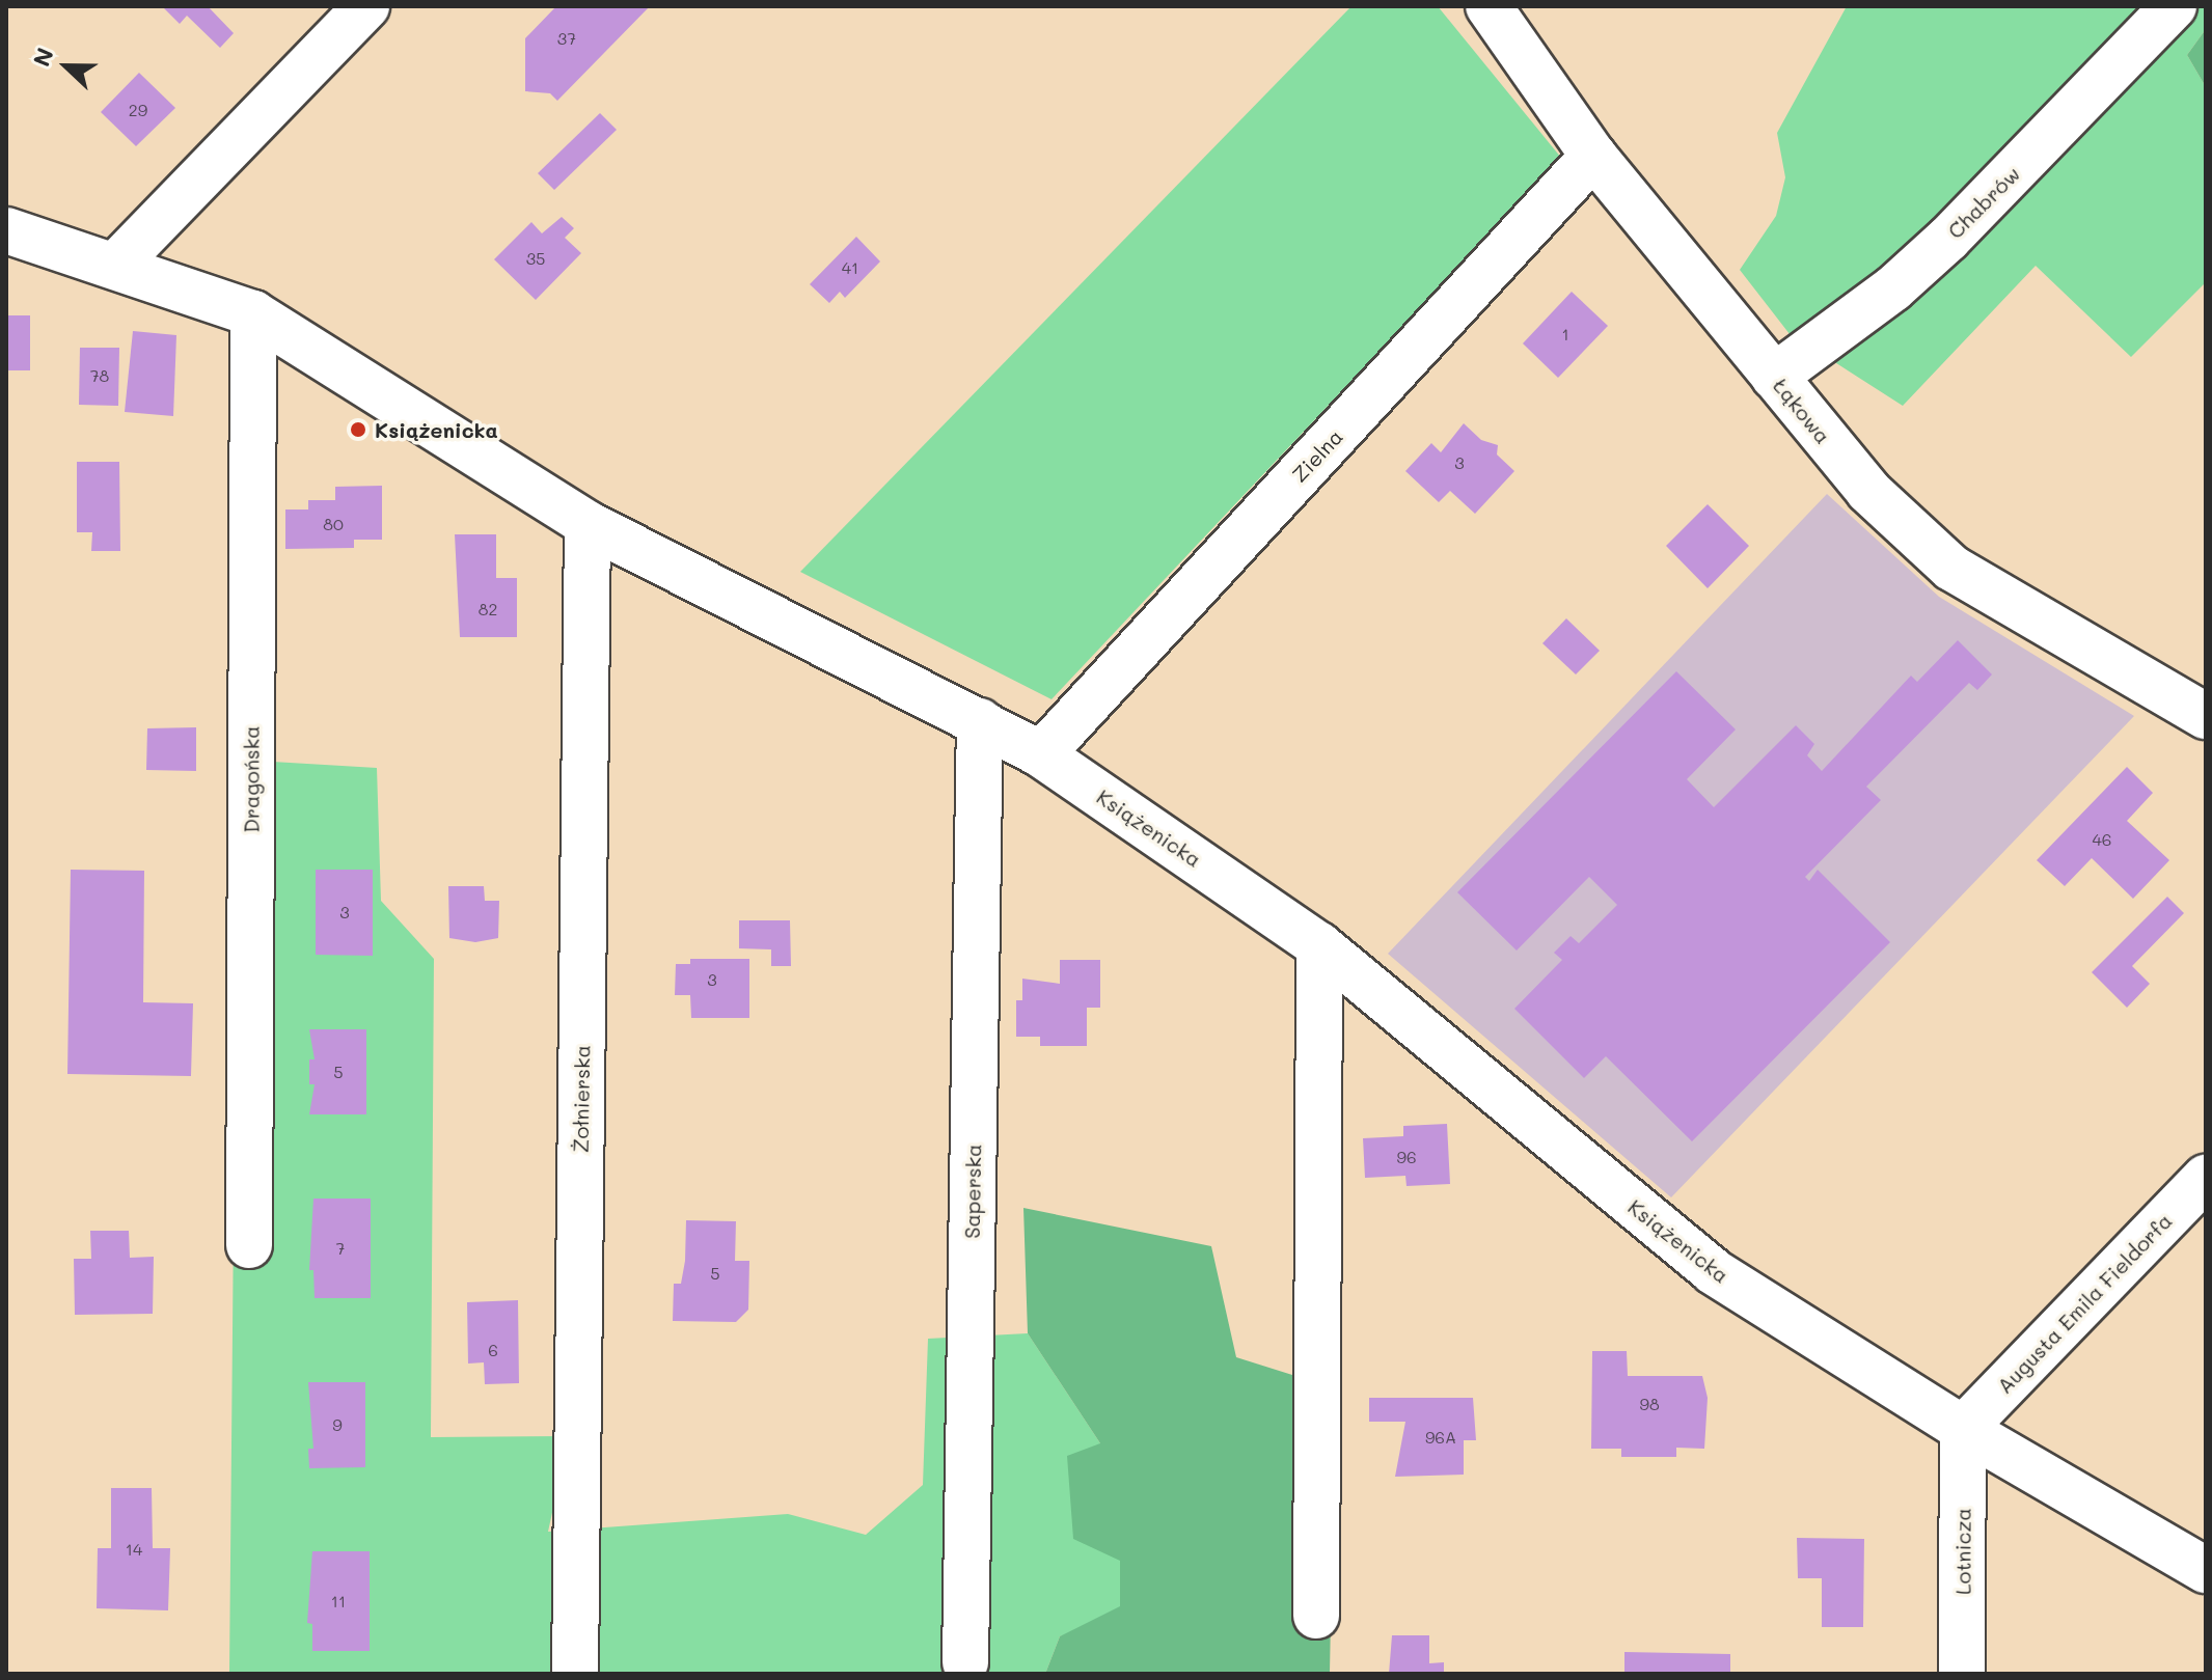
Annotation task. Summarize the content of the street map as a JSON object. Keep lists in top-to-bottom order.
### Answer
{
  "streets": {
    "street": [
      "Chabrów",
      "Łąkowa",
      "Zielna",
      "Dragońska",
      "Książenicka",
      "Żołnierska",
      "Saperska",
      "Augusta Emila Fieldorfa",
      "Lotnicza"
    ]
  },
  "crossings": [
    ["Chabrów", "Łąkowa"],
    ["Łąkowa", "Zielna"],
    ["Zielna", "Książenicka"],
    ["Dragońska", "Książenicka"],
    ["Książenicka", "Żołnierska"],
    ["Książenicka", "Saperska"],
    ["Książenicka", "Augusta Emila Fieldorfa"],
    ["Książenicka", "Lotnicza"],
    ["Augusta Emila Fieldorfa", "Lotnicza"]
  ],
  "places": ["Książenicka"],
  "house_numbers": [
    "37",
    "29",
    "35",
    "41",
    "1",
    "78",
    "3",
    "80",
    "82",
    "46",
    "3",
    "3",
    "5",
    "96",
    "7",
    "5",
    "6",
    "98",
    "9",
    "96A",
    "14",
    "11"
  ],
  "north": "left"
}
